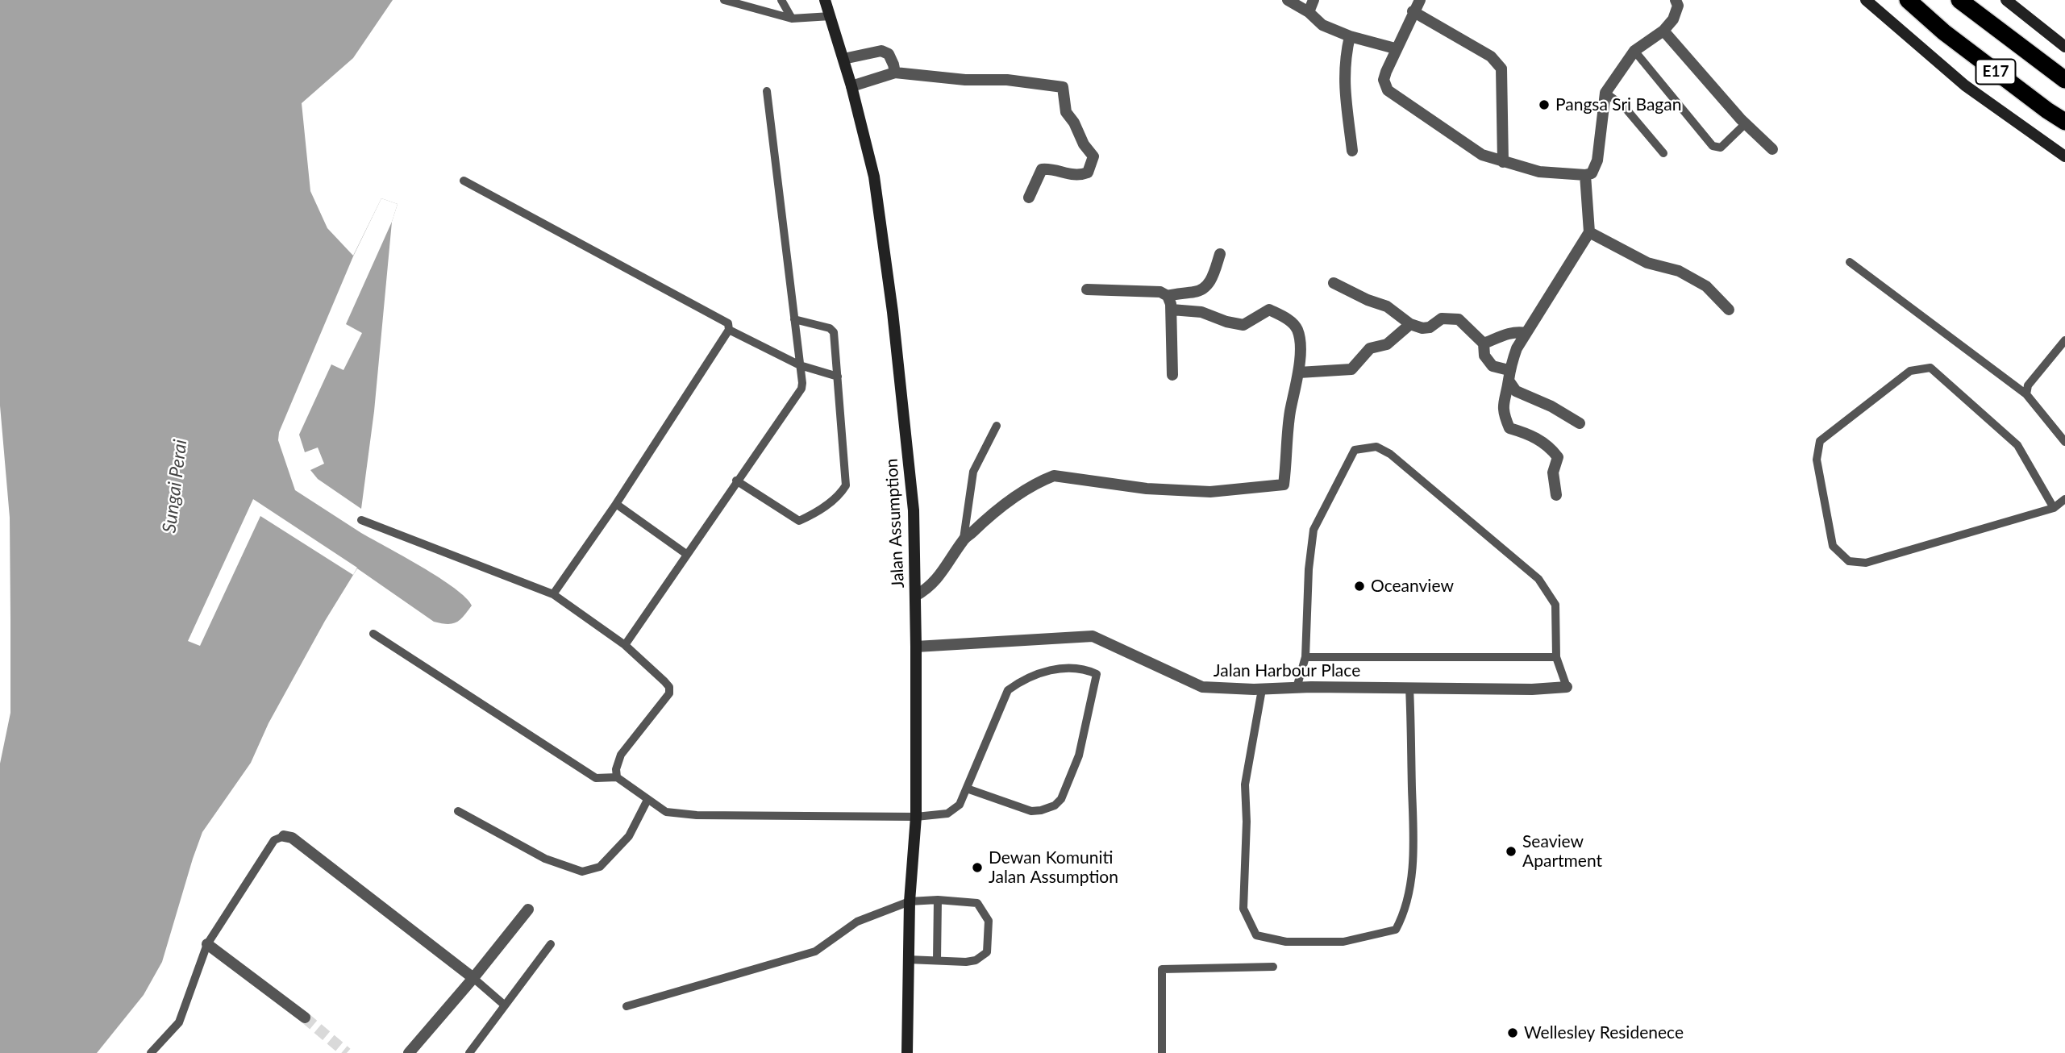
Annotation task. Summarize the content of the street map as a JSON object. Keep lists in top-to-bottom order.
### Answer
{
  "streets": {
    "highway": ["E17"],
    "street": ["Jalan Assumption", "Jalan Harbour Place"]
  },
  "crossings": [
    ["Jalan Assumption", "Jalan Harbour Place"]
  ],
  "water": ["Sungai Perai"],
  "places": [
    "Pangsa Sri Bagan",
    "Oceanview",
    "Seaview Apartment",
    "Dewan Komuniti Jalan Assumption",
    "Wellesley Residenece"
  ]
}
